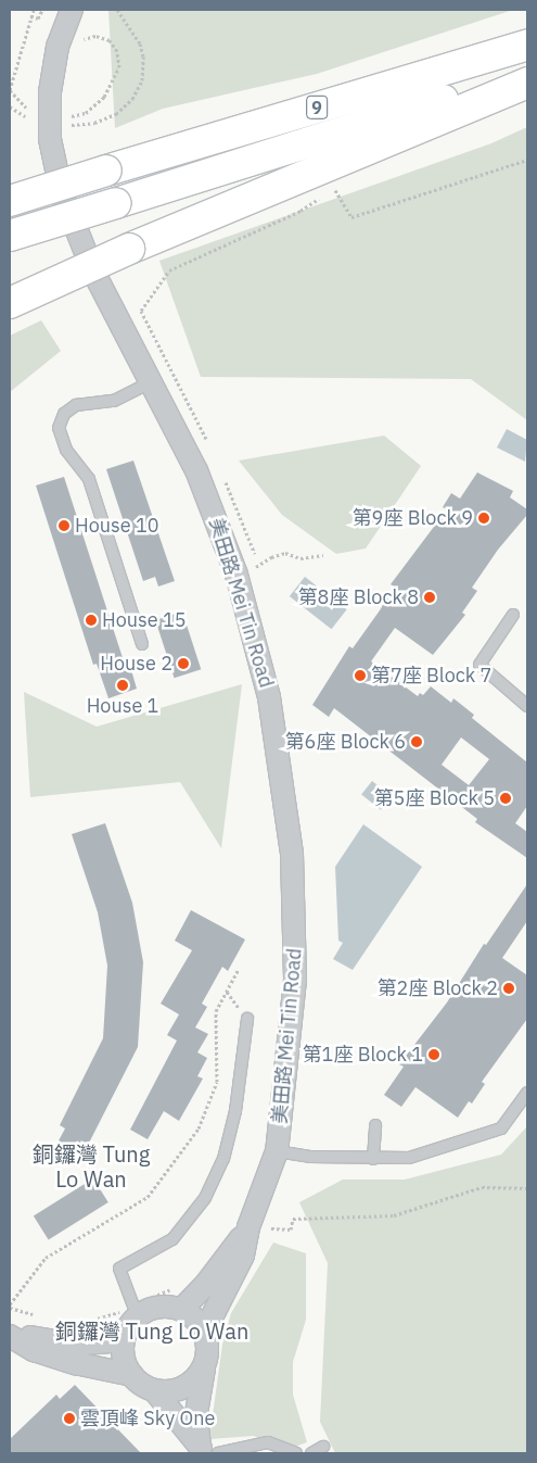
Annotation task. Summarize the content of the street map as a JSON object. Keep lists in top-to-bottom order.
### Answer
{
  "streets": {
    "highway": ["9"],
    "street": ["美田路 Mei Tin Road"]
  },
  "districts": ["銅鑼灣 Tung Lo Wan", "銅鑼灣 Tung Lo Wan"],
  "places": [
    "第9座 Block 9",
    "House 10",
    "第8座 Block 8",
    "House 15",
    "House 2",
    "第7座 Block 7",
    "House 1",
    "第6座 Block 6",
    "第5座 Block 5",
    "第2座 Block 2",
    "第1座 Block 1",
    "雲頂峰 Sky One"
  ]
}
